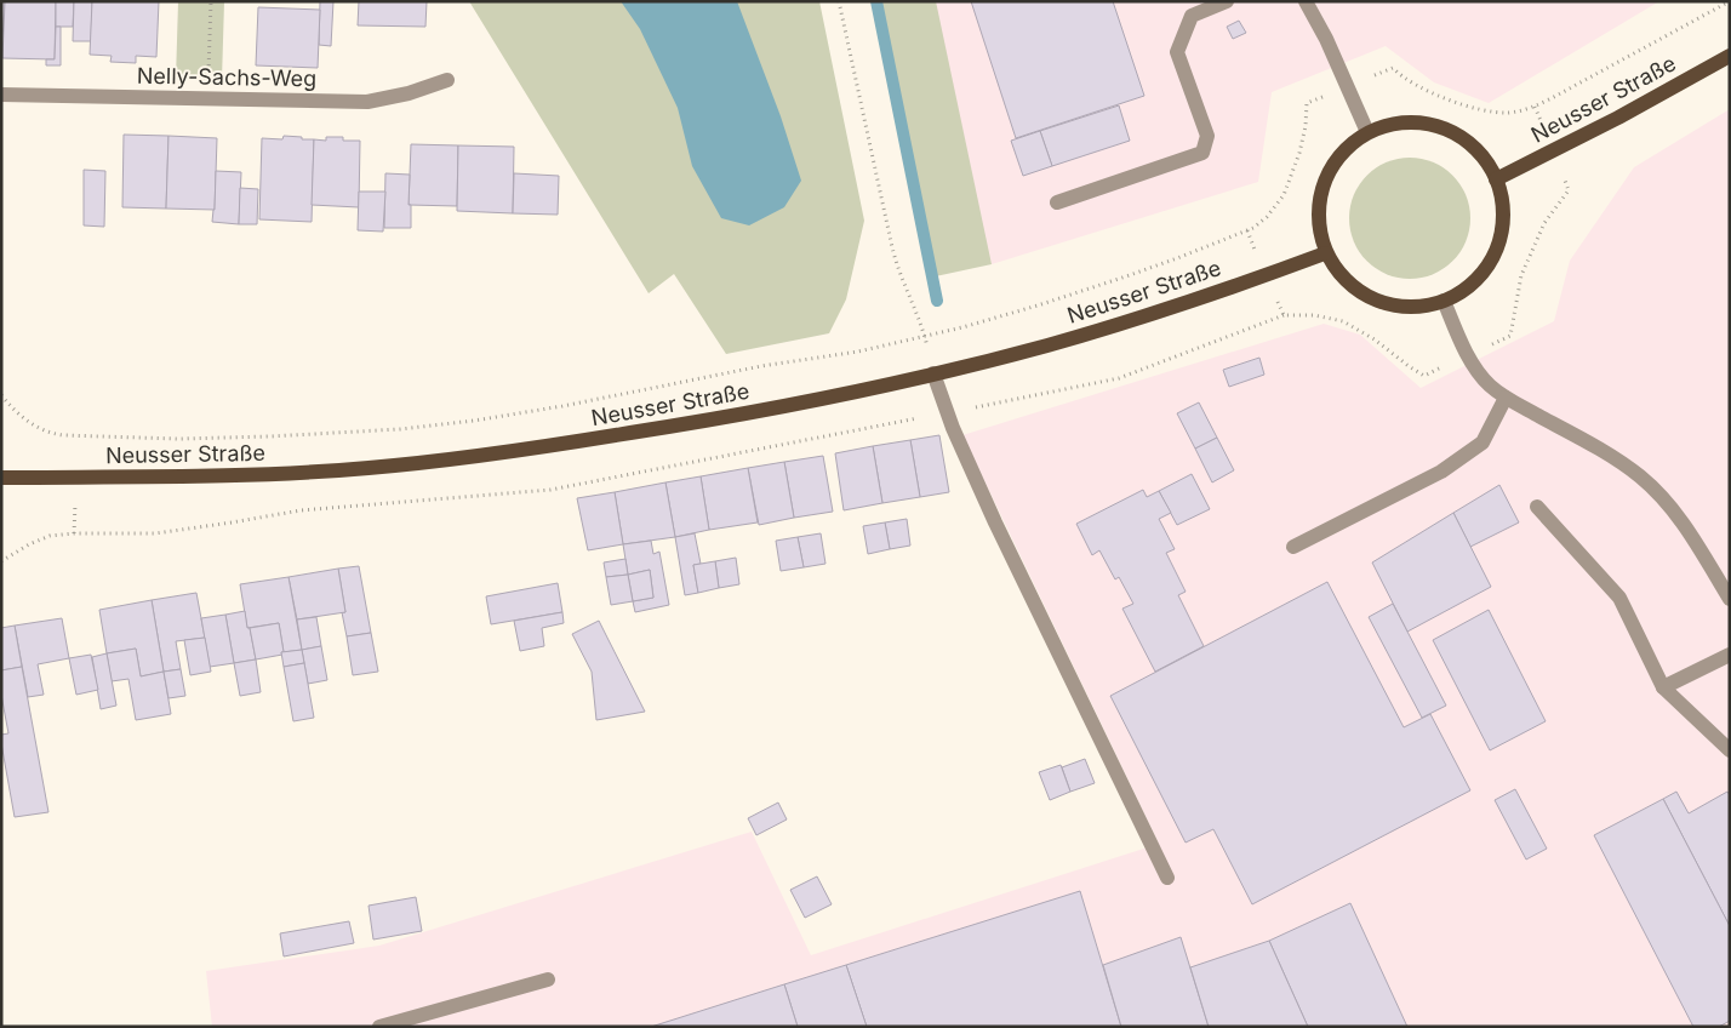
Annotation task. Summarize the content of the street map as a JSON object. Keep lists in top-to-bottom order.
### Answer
{
  "streets": {
    "main road": ["Neusser Straße"],
    "street": ["Nelly-Sachs-Weg"]
  }
}
